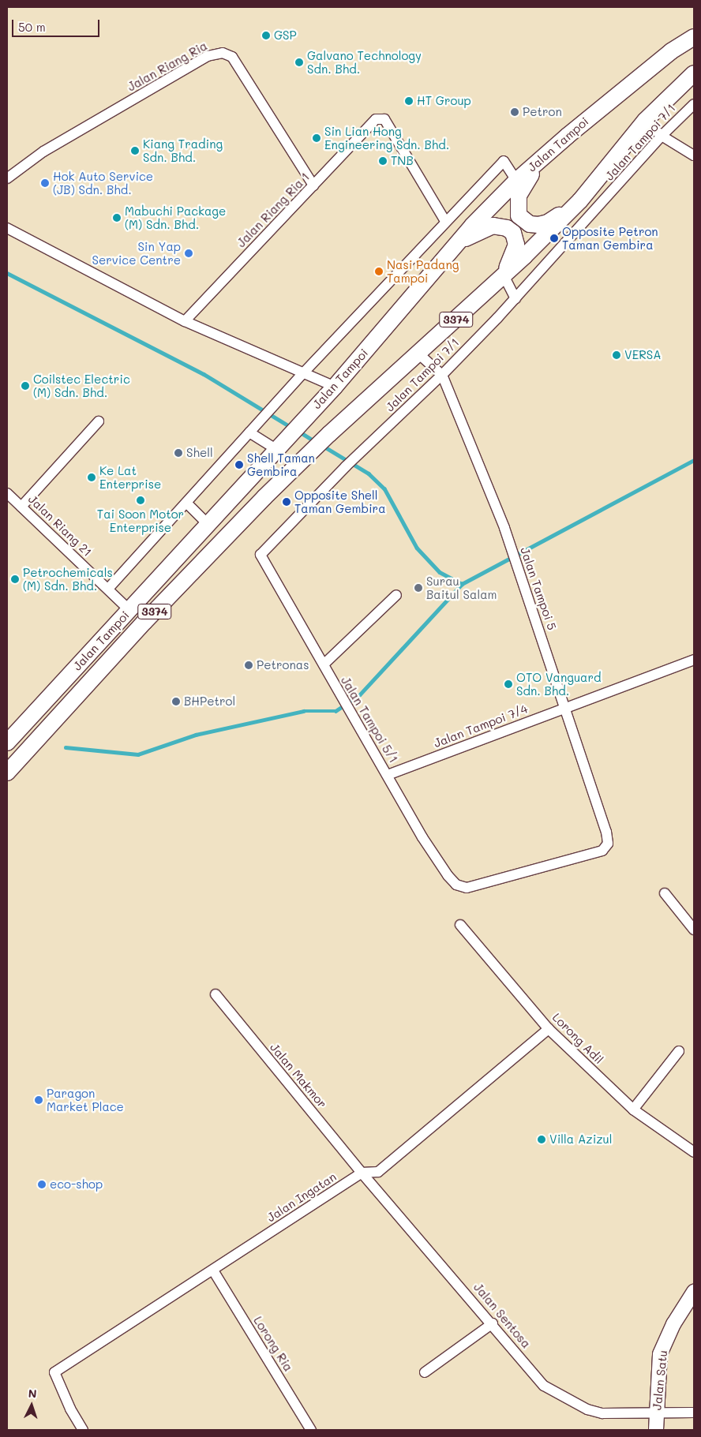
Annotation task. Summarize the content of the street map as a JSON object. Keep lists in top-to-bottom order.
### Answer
{
  "streets": {
    "main road": ["Jalan Tampoi", "3374"],
    "street": [
      "Jalan Riang Ria",
      "Jalan Tampoi 7/1",
      "Jalan Riang Ria 1",
      "Jalan Riang 21",
      "Jalan Tampoi 5",
      "Jalan Tampoi 5/1",
      "Jalan Tampoi 7/4",
      "Lorong Adil",
      "Jalan Makmor",
      "Jalan Ingatan",
      "Jalan Sentosa",
      "Lorong Ria",
      "Jalan Satu"
    ]
  },
  "crossings": [
    ["Jalan Riang Ria", "Jalan Riang Ria 1"],
    ["Jalan Tampoi 7/1", "Jalan Tampoi 5"],
    ["Jalan Tampoi 7/1", "Jalan Tampoi 5/1"],
    ["Jalan Tampoi", "Jalan Riang 21"],
    ["Jalan Tampoi", "Jalan Tampoi 5"],
    ["Jalan Tampoi 5", "Jalan Tampoi 5/1"],
    ["Jalan Tampoi 5", "Jalan Tampoi 7/4"],
    ["Jalan Tampoi 5/1", "Jalan Tampoi 7/4"],
    ["Lorong Adil", "Jalan Ingatan"],
    ["Jalan Makmor", "Jalan Ingatan"],
    ["Jalan Makmor", "Jalan Sentosa"],
    ["Jalan Ingatan", "Jalan Sentosa"],
    ["Jalan Ingatan", "Lorong Ria"],
    ["Jalan Sentosa", "Jalan Satu"]
  ],
  "places": [
    "GSP",
    "Galvano Technology Sdn. Bhd.",
    "HT Group",
    "Petron",
    "Sin Lian Hong Engineering Sdn. Bhd.",
    "Kiang Trading Sdn. Bhd.",
    "TNB",
    "Hok Auto Service (JB) Sdn. Bhd.",
    "Mabuchi Package (M) Sdn. Bhd.",
    "Opposite Petron Taman Gembira",
    "Sin Yap Service Centre",
    "Nasi Padang Tampoi",
    "VERSA",
    "Coilstec Electric (M) Sdn. Bhd.",
    "Shell",
    "Shell Taman Gembira",
    "Ke Lat Enterprise",
    "Tai Soon Motor Enterprise",
    "Opposite Shell Taman Gembira",
    "Petrochemicals (M) Sdn. Bhd.",
    "Surau Baitul Salam",
    "Petronas",
    "OTO Vanguard Sdn. Bhd.",
    "BHPetrol",
    "Paragon Market Place",
    "Villa Azizul",
    "eco-shop"
  ],
  "scale_bar": "50 m",
  "north": "top"
}
